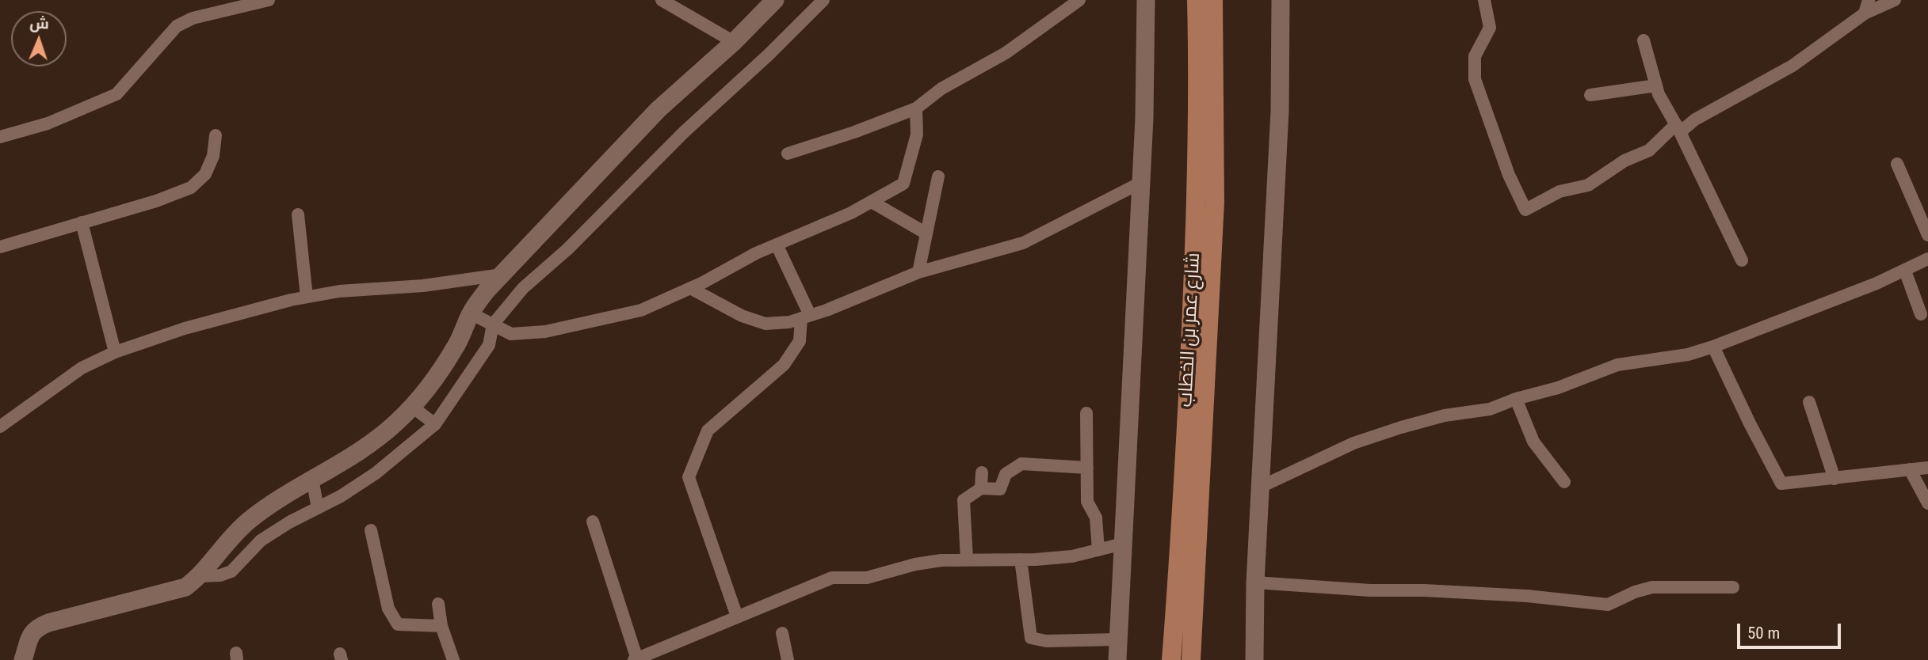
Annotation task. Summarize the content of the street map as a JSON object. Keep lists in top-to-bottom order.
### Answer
{
  "streets": {
    "main road": ["شارع عمر بن الخطاب"]
  },
  "scale_bar": "50 m",
  "north": "top"
}
